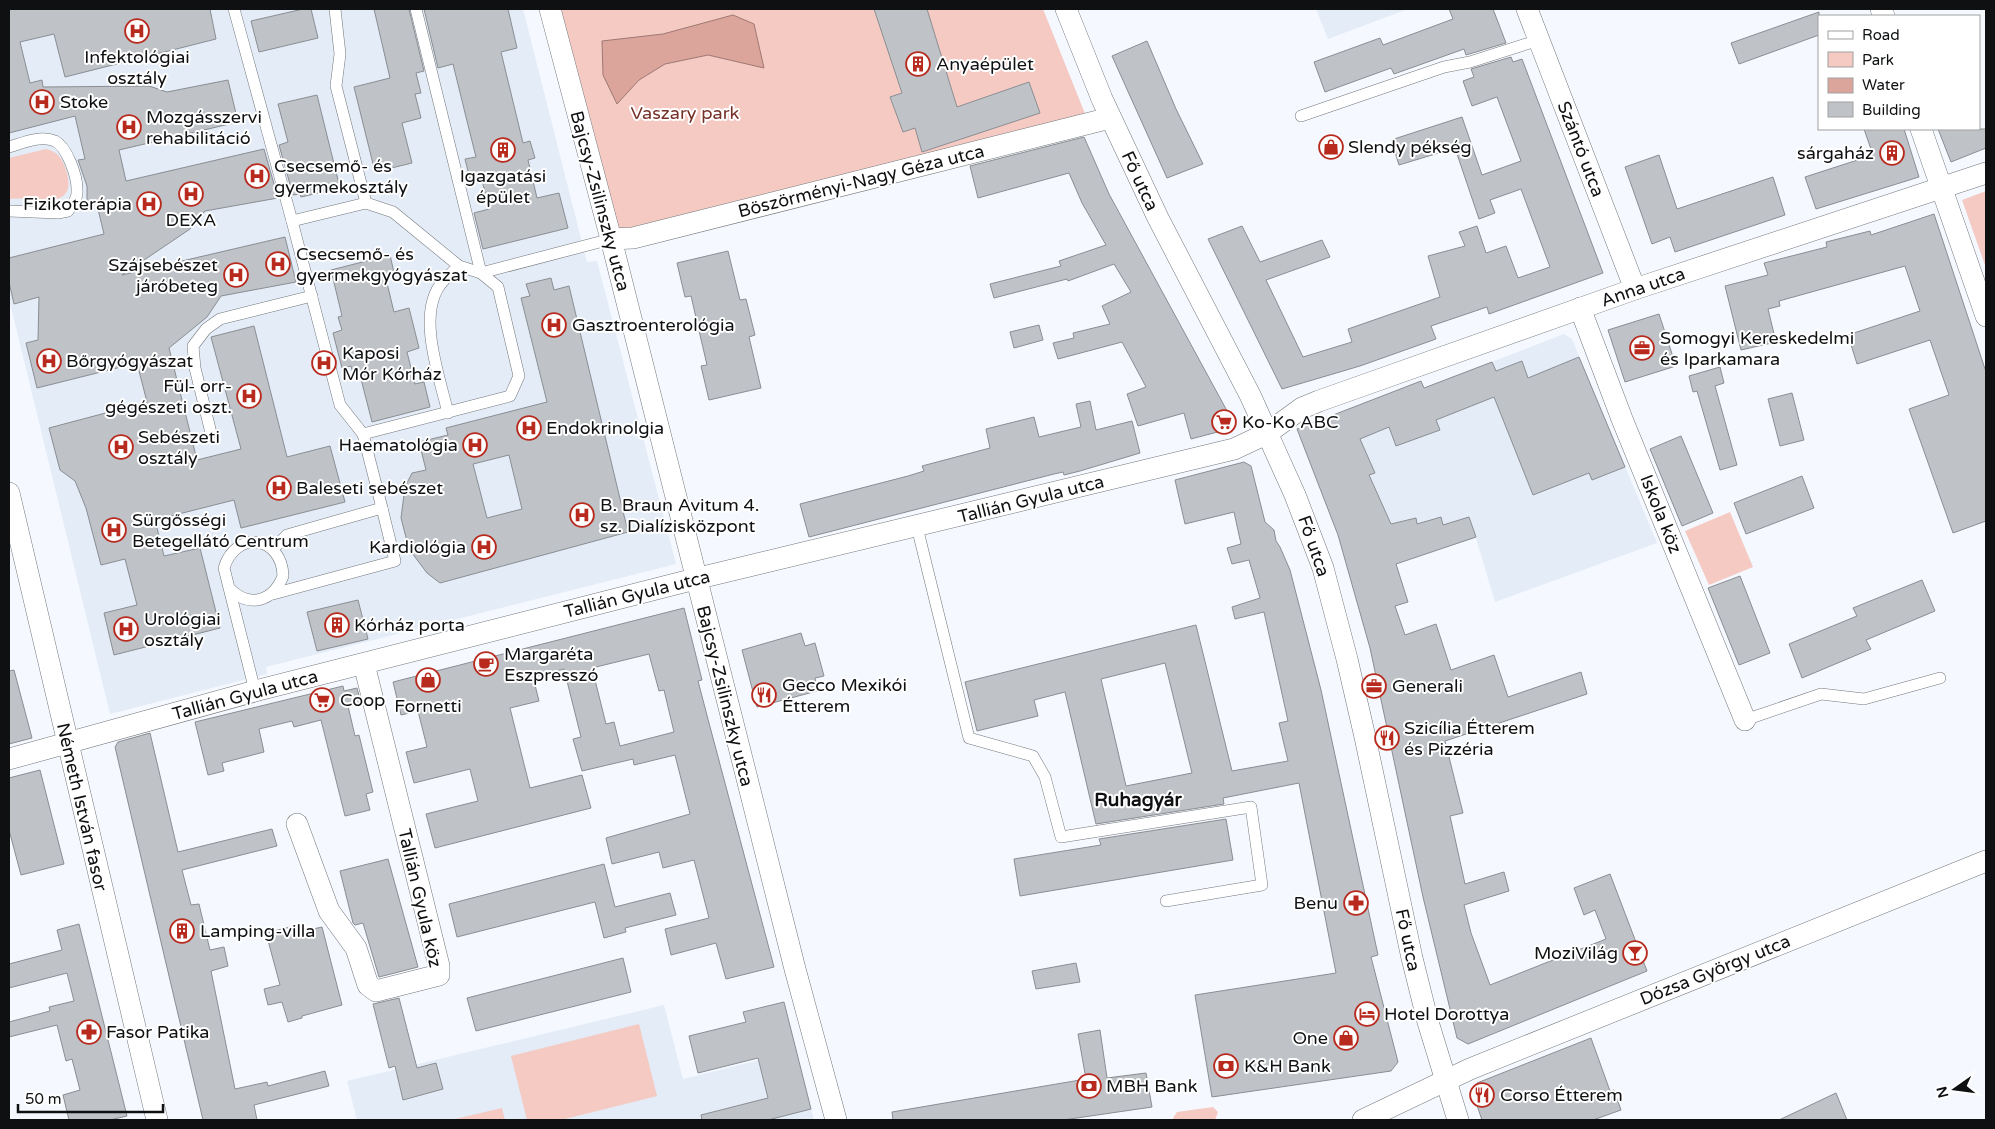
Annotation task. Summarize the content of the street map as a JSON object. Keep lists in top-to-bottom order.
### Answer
{
  "streets": {
    "street": [
      "Szántó utca",
      "Böszörményi-Nagy Géza utca",
      "Fő utca",
      "Bajcsy-Zsilinszky utca",
      "Anna utca",
      "Tallián Gyula utca",
      "Iskola köz",
      "Németh István fasor",
      "Tallián Gyula köz",
      "Dózsa György utca"
    ]
  },
  "crossings": [
    ["Szántó utca", "Anna utca"],
    ["Böszörményi-Nagy Géza utca", "Fő utca"],
    ["Böszörményi-Nagy Géza utca", "Bajcsy-Zsilinszky utca"],
    ["Fő utca", "Anna utca"],
    ["Fő utca", "Tallián Gyula utca"],
    ["Fő utca", "Dózsa György utca"],
    ["Bajcsy-Zsilinszky utca", "Tallián Gyula utca"],
    ["Anna utca", "Tallián Gyula utca"],
    ["Anna utca", "Iskola köz"],
    ["Tallián Gyula utca", "Németh István fasor"],
    ["Tallián Gyula utca", "Tallián Gyula köz"]
  ],
  "districts": ["Ruhagyár"],
  "parks": ["Vaszary park"],
  "places": {
    "hospital": [
      "Infektológiai osztály",
      "Stoke",
      "Mozgásszervi rehabilitáció",
      "Csecsemő- és gyermekosztály",
      "DEXA",
      "Fizikoterápia",
      "Csecsemő- és gyermekgyógyászat",
      "Szájsebészet járóbeteg",
      "Gasztroenterológia",
      "Bőrgyógyászat",
      "Kaposi Mór Kórház",
      "Fül- orr- gégészeti oszt.",
      "Endokrinolgia",
      "Haematológia",
      "Sebészeti osztály",
      "Baleseti sebészet",
      "B. Braun Avitum 4. sz. Dialízisközpont",
      "Sürgősségi Betegellátó Centrum",
      "Kardiológia",
      "Urológiai osztály"
    ],
    "building": [
      "Anyaépület",
      "Igazgatási épület",
      "sárgaház",
      "Kórház porta",
      "Lamping-villa"
    ],
    "shop": ["Slendy pékség", "Fornetti", "One"],
    "office": ["Somogyi Kereskedelmi és Iparkamara", "Generali"],
    "supermarket": ["Ko-Ko ABC", "Coop"],
    "cafe": ["Margaréta Eszpresszó"],
    "restaurant": ["Gecco Mexikói Étterem", "Szicília Étterem és Pizzéria", "Corso Étterem"],
    "pharmacy": ["Benu", "Fasor Patika"],
    "bar": ["MoziVilág"],
    "hotel": ["Hotel Dorottya"],
    "bank": ["K&H Bank", "MBH Bank"]
  },
  "legend": [
    "Road",
    "Park",
    "Water",
    "Building"
  ],
  "scale_bar": "50 m",
  "north": "left"
}
